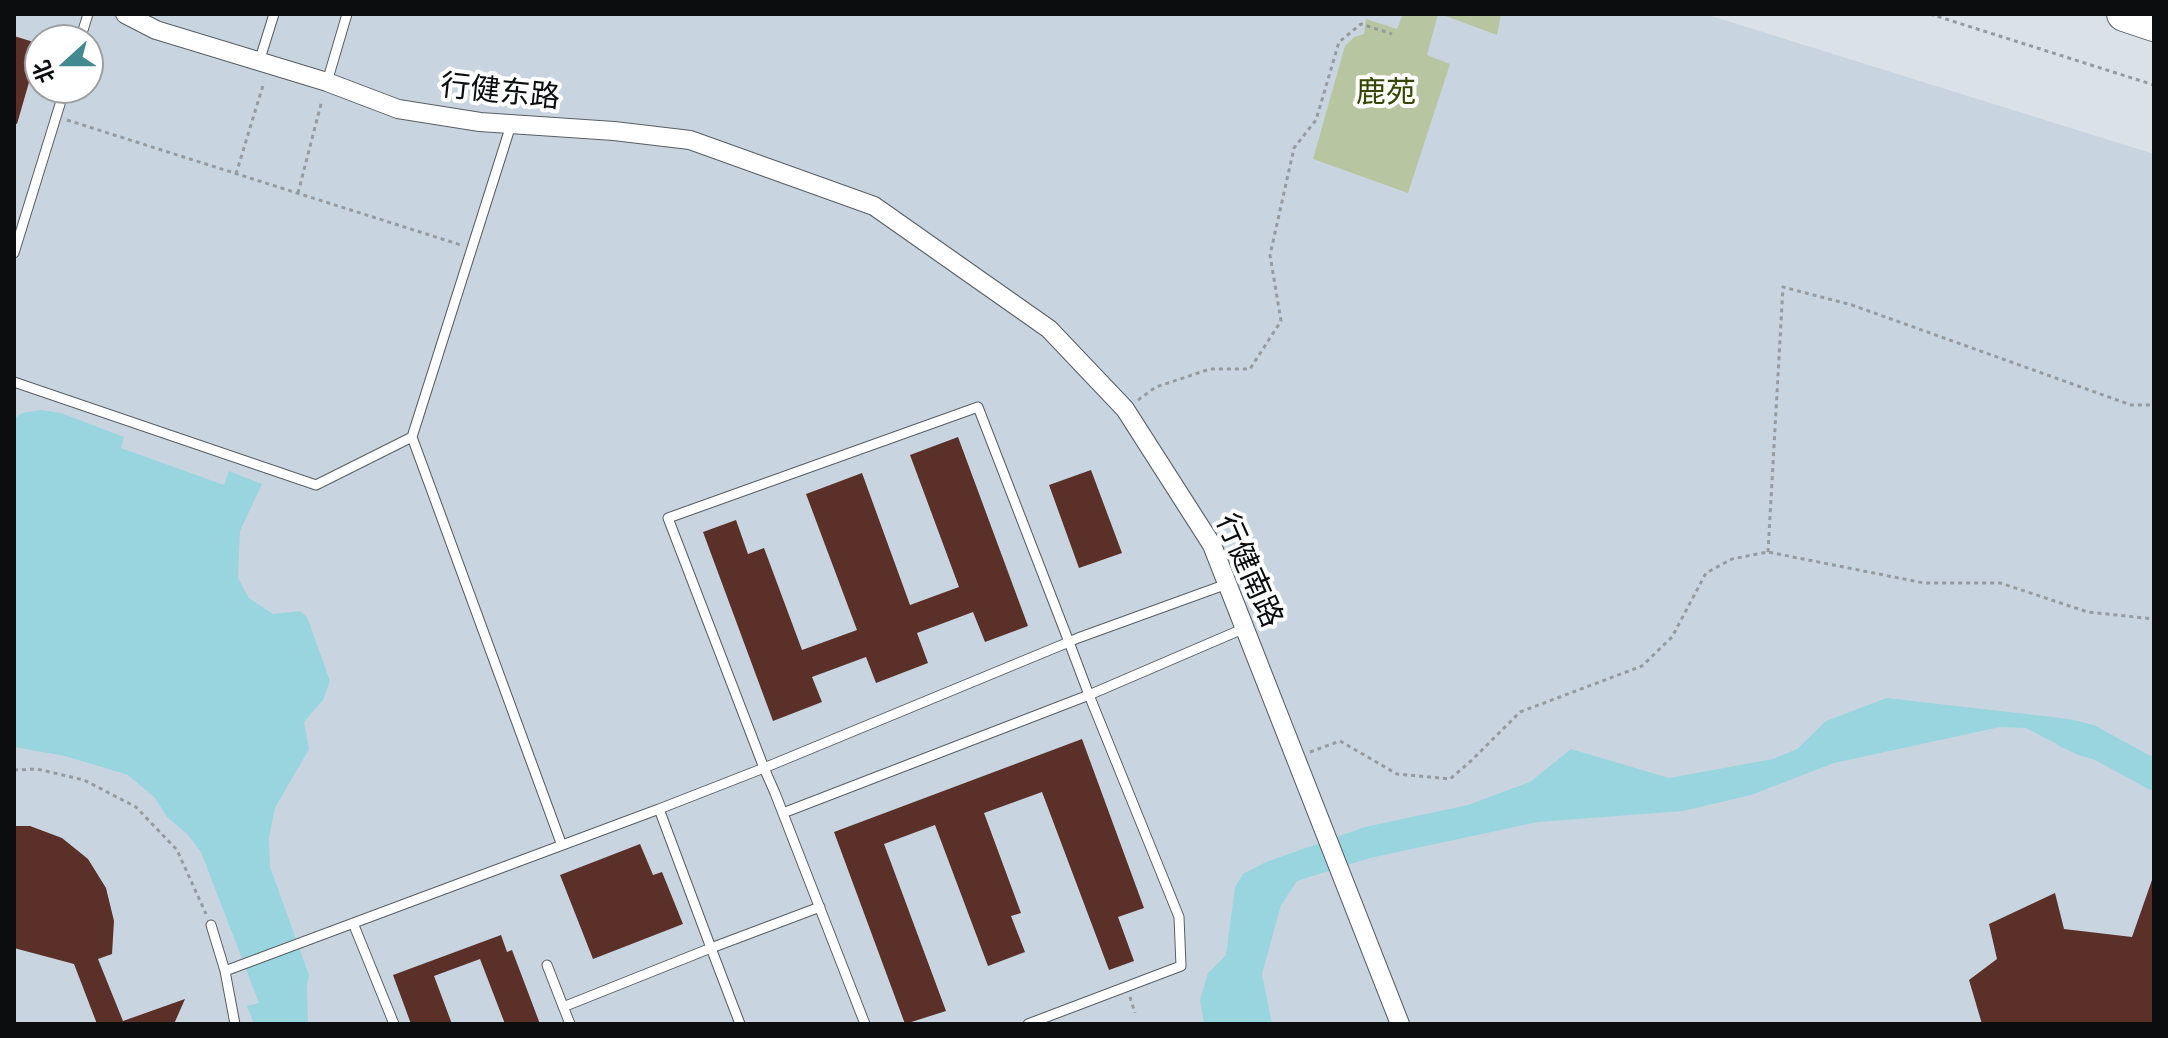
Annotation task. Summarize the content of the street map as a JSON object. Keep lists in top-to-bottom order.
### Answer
{
  "streets": {
    "street": ["行健东路", "行健南路"]
  },
  "crossings": [
    ["行健东路", "行健南路"]
  ],
  "parks": ["鹿苑"],
  "north": "left"
}
